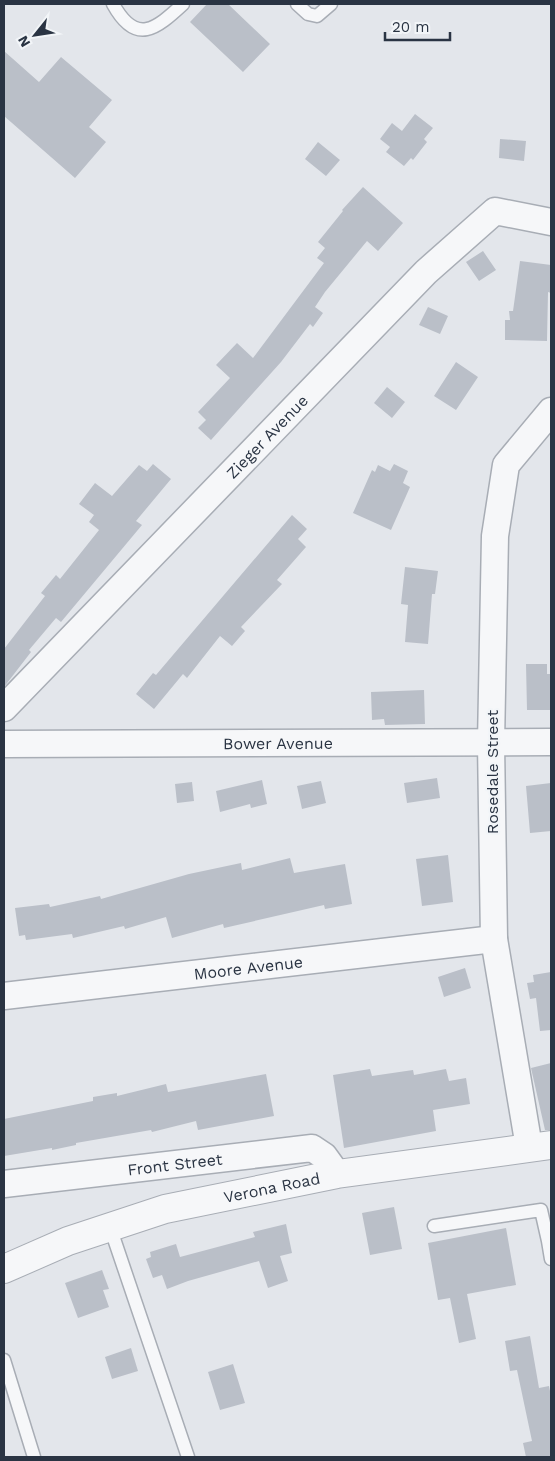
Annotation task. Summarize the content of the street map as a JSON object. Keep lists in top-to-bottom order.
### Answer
{
  "streets": {
    "street": [
      "Zieger Avenue",
      "Bower Avenue",
      "Rosedale Street",
      "Moore Avenue",
      "Front Street",
      "Verona Road"
    ]
  },
  "crossings": [
    ["Bower Avenue", "Rosedale Street"],
    ["Rosedale Street", "Moore Avenue"],
    ["Rosedale Street", "Verona Road"],
    ["Front Street", "Verona Road"]
  ],
  "scale_bar": "20 m",
  "north": "bottom left"
}
